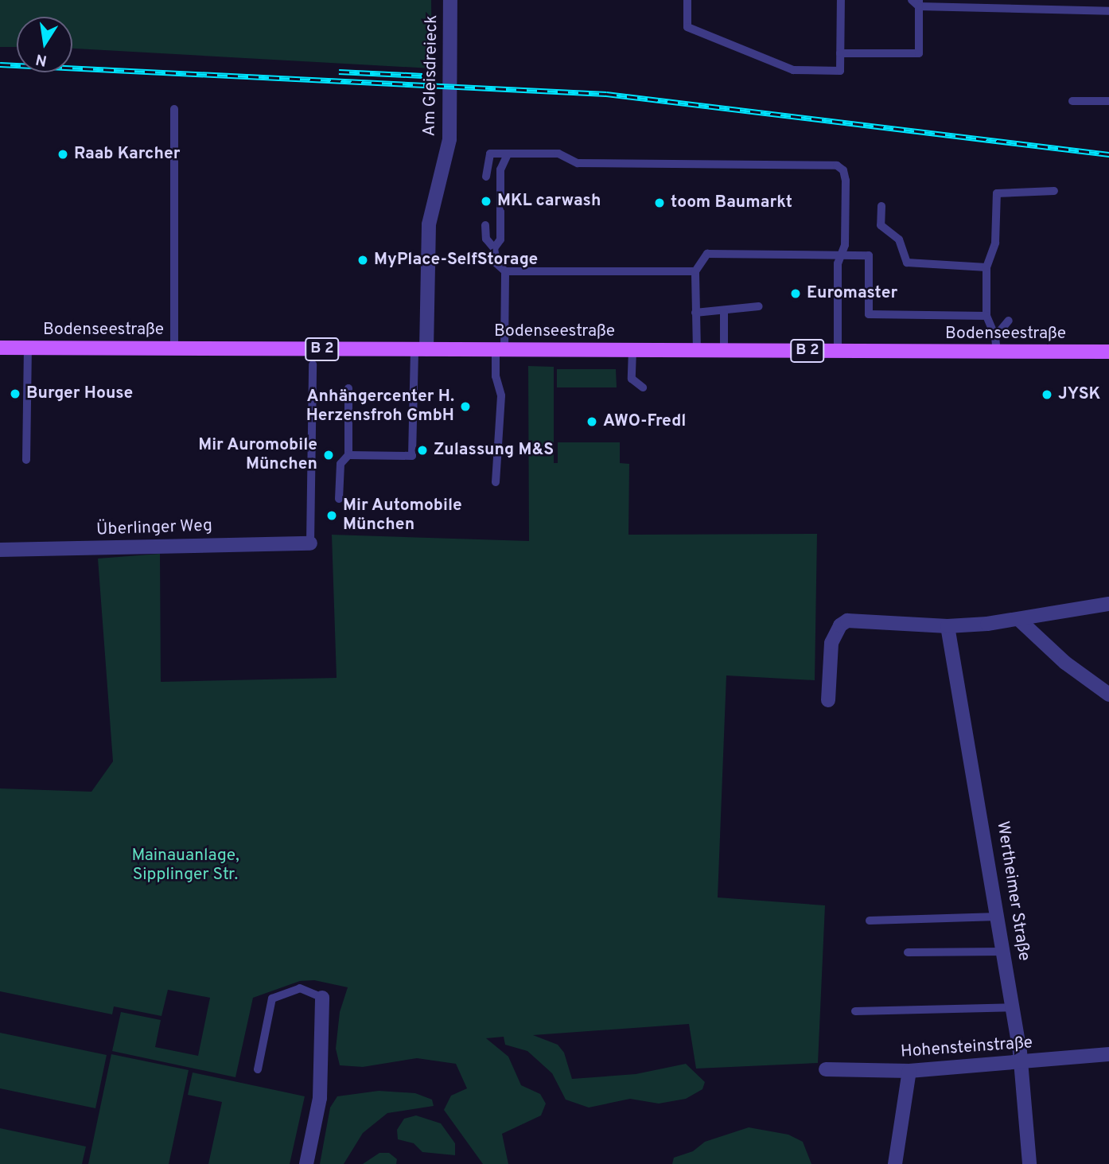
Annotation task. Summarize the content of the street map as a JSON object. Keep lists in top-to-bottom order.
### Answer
{
  "streets": {
    "main road": ["Bodenseestraße", "B 2"],
    "street": [
      "Am Gleisdreieck",
      "Überlinger Weg",
      "Wertheimer Straße",
      "Hohensteinstraße"
    ]
  },
  "crossings": [
    ["Am Gleisdreieck", "Bodenseestraße"],
    ["Wertheimer Straße", "Hohensteinstraße"]
  ],
  "parks": ["Mainauanlage, Sipplinger Str."],
  "places": [
    "Raab Karcher",
    "MKL carwash",
    "toom Baumarkt",
    "MyPlace-SelfStorage",
    "Euromaster",
    "Burger House",
    "JYSK",
    "Anhängercenter H. Herzensfroh GmbH",
    "AWO-Fredl",
    "Zulassung M&S",
    "Mir Auromobile München",
    "Mir Automobile München"
  ],
  "north": "bottom"
}
